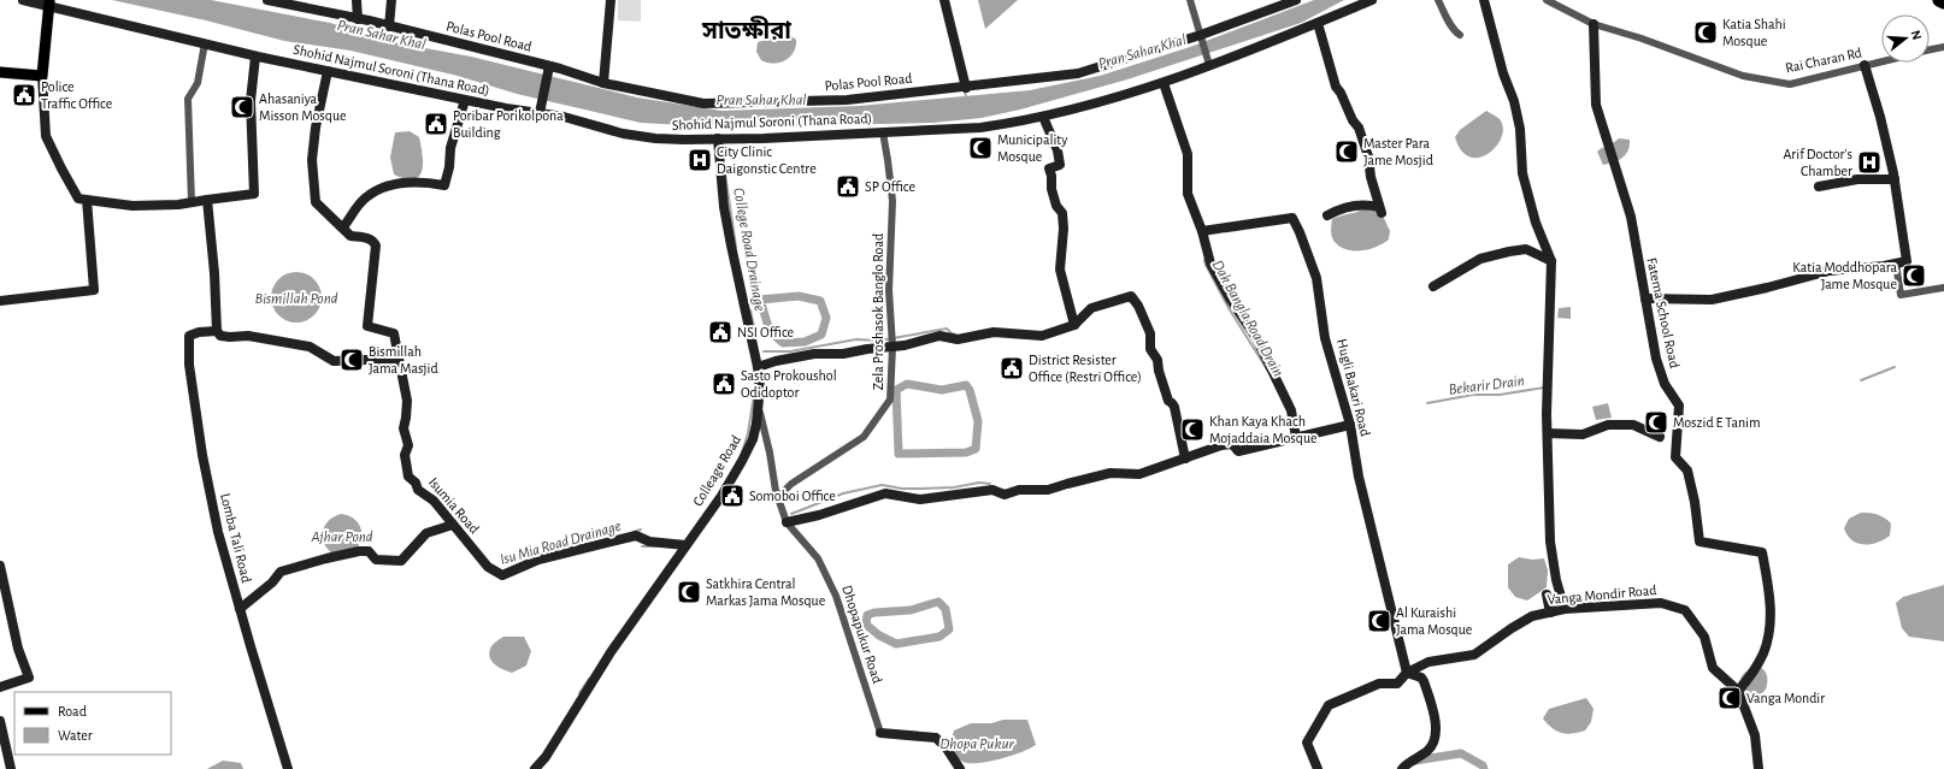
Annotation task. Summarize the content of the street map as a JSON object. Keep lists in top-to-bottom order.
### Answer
{
  "streets": {
    "street": [
      "Polas Pool Road",
      "Rai Charan Rd",
      "Shohid Najmul Soroni (Thana Road)",
      "Zela Proshasok Banglo Road",
      "Fatema School Road",
      "Hugli Bakari Road",
      "Colleage Road",
      "Isumia Road",
      "Lomba Tali Road",
      "Vanga Mondir Road",
      "Dhopapukur Road"
    ]
  },
  "crossings": [
    ["Rai Charan Rd", "Fatema School Road"],
    ["Shohid Najmul Soroni (Thana Road)", "Zela Proshasok Banglo Road"],
    ["Shohid Najmul Soroni (Thana Road)", "Colleage Road"],
    ["Zela Proshasok Banglo Road", "Dhopapukur Road"],
    ["Fatema School Road", "Vanga Mondir Road"],
    ["Hugli Bakari Road", "Vanga Mondir Road"],
    ["Colleage Road", "Isumia Road"],
    ["Colleage Road", "Dhopapukur Road"]
  ],
  "districts": ["সাতক্ষীরা"],
  "water": [
    "Pran Sahar Khal",
    "College Road Drainage",
    "Bismillah Pond",
    "Dak Bangla Road Drain",
    "Bekarir Drain",
    "Ajhar Pond",
    "Isu Mia Road Drainage",
    "Dhopa Pukur"
  ],
  "places": {
    "mosque": [
      "Katia Shahi Mosque",
      "Ahasaniya Misson Mosque",
      "Municipality Mosque",
      "Master Para Jame Mosjid",
      "Katia Moddhopara Jame Mosque",
      "Bismillah Jama Masjid",
      "Moszid E Tanim",
      "Khan Kaya Khach Mojaddaia Mosque",
      "Satkhira Central Markas Jama Mosque",
      "Al Kuraishi Jama Mosque",
      "Vanga Mondir"
    ],
    "public building": [
      "Police Traffic Office",
      "Poribar Porikolpona Building",
      "SP Office",
      "NSI Office",
      "District Resister Office (Restri Office)",
      "Sasto Prokoushol Odidoptor",
      "Somoboi Office"
    ],
    "hospital": ["City Clinic Daigonstic Centre", "Arif Doctor's Chamber"]
  },
  "legend": ["Road", "Water"],
  "north": "right"
}
